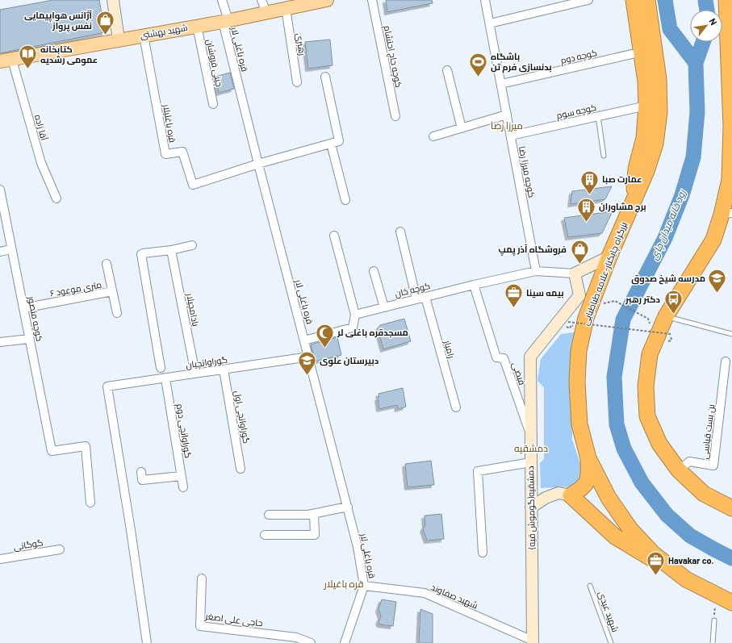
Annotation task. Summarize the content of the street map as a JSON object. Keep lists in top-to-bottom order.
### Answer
{
  "streets": {
    "highway": ["بزرگراه چایکنار-علامه طباطبایی"],
    "main road": ["شهید بهشتى", "دمشقیه(گوموش قیه)"],
    "street": [
      "رهبری",
      "قره باغلی لار",
      "کوچه حاج احتشام",
      "کوچه دوم",
      "چینی فروشان",
      "کوچه سوم",
      "قره باغلیلار",
      "آقا زاده",
      "کوچه میرزا رضا",
      "۶ متری موعود",
      "کوچه خان",
      "بادامچیلار",
      "کوچه منصور",
      "رامیار",
      "گوراوانچیان",
      "فیضی",
      "گوراوانچی اول",
      "گوراوانچی دوم",
      "بن بست قیاسی",
      "گوگانی",
      "شهید صفاوند",
      "حاجی علی اصغر"
    ],
    "lane": ["شهید عیدی"]
  },
  "crossings": [
    ["شهید بهشتى", "رهبری"],
    ["شهید بهشتى", "قره باغلی لار"],
    ["شهید بهشتى", "چینی فروشان"],
    ["شهید بهشتى", "قره باغلیلار"],
    ["شهید بهشتى", "آقا زاده"],
    ["قره باغلی لار", "قره باغلیلار"],
    ["قره باغلی لار", "گوراوانچیان"],
    ["قره باغلی لار", "شهید صفاوند"],
    ["کوچه دوم", "کوچه میرزا رضا"],
    ["کوچه سوم", "کوچه میرزا رضا"],
    ["کوچه میرزا رضا", "کوچه خان"],
    ["۶ متری موعود", "کوچه منصور"],
    ["کوچه خان", "رامیار"],
    ["کوچه خان", "فیضی"],
    ["بادامچیلار", "گوراوانچیان"],
    ["گوراوانچیان", "گوراوانچی اول"],
    ["گوراوانچیان", "گوراوانچی دوم"],
    ["فیضی", "دمشقیه(گوموش قیه)"],
    ["دمشقیه(گوموش قیه)", "شهید صفاوند"]
  ],
  "districts": ["میرزا رضا", "دمشقیه", "قره باغیلار"],
  "water": ["رود خانه میدان چای"],
  "places": {
    "shop": ["آژانس هواپیمایی نفس پرواز", "فروشگاه آذر پمپ"],
    "library": ["کتابخانه عمومی رشدیه"],
    "sports": ["باشگاه بدنسازی فرم تن"],
    "building": ["عمارت صبا", "برج مشاوران"],
    "school or university": ["مدرسه شیخ صدوق", "دبیرستان علوی"],
    "office": ["بیمه سینا", "Havakar co."],
    "bus stop": ["دکتر رهبر"],
    "mosque": ["مسجدقره باغلی لر"]
  },
  "north": "top right"
}
